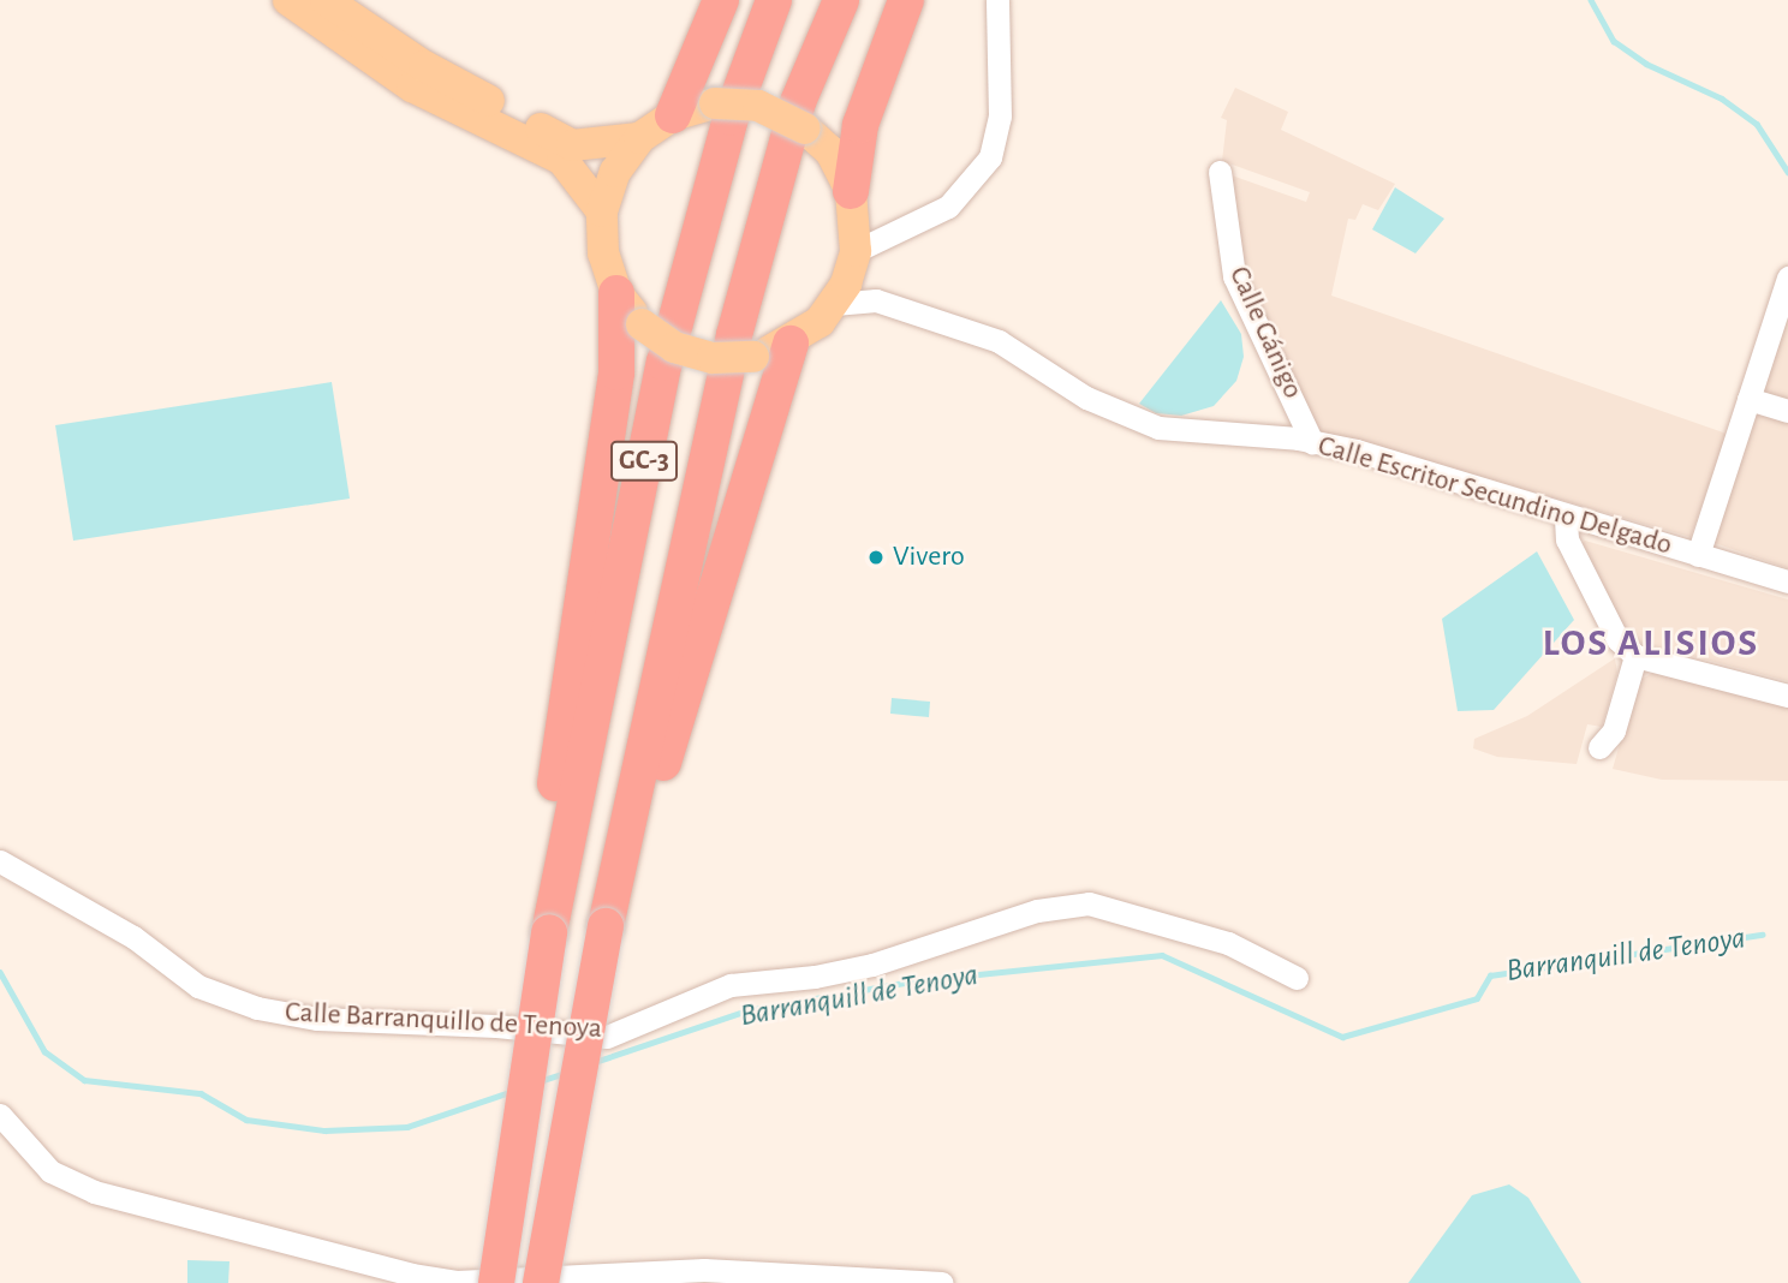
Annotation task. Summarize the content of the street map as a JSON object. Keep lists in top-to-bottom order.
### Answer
{
  "streets": {
    "highway": ["GC-3"],
    "street": ["Calle Gánigo", "Calle Escritor Secundino Delgado", "Calle Barranquillo de Tenoya"]
  },
  "crossings": [
    ["Calle Gánigo", "Calle Escritor Secundino Delgado"]
  ],
  "districts": ["LOS ALISIOS"],
  "water": ["Barranquill de Tenoya"],
  "places": ["Vivero"]
}
